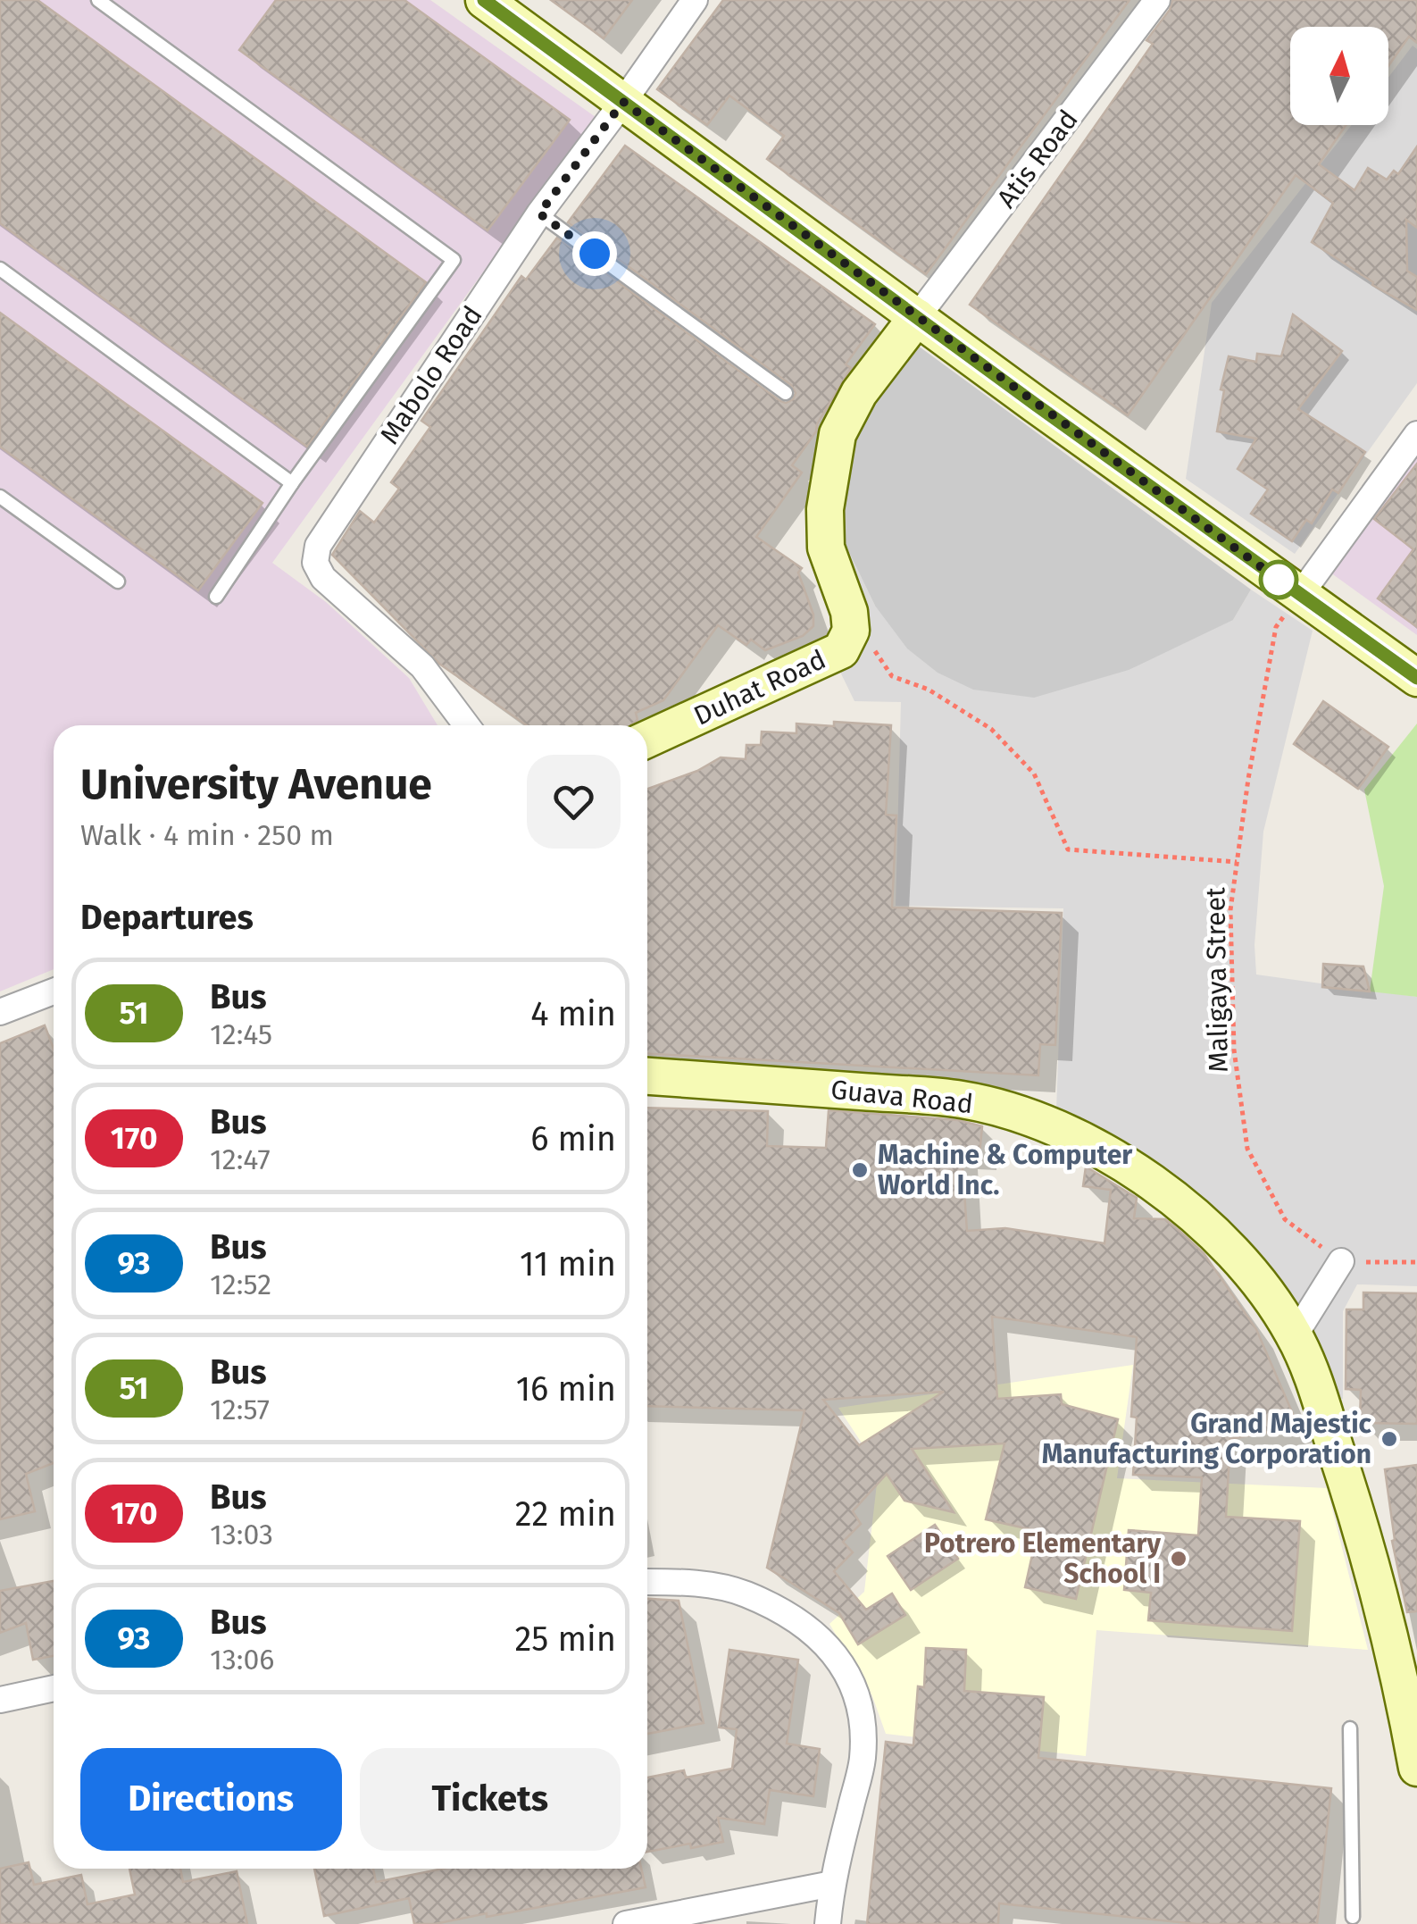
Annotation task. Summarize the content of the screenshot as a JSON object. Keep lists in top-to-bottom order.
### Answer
{
  "streets": {
    "street": [
      "Atis Road",
      "Mabolo Road",
      "Duhat Road",
      "Guava Road"
    ],
    "path": ["Maligaya Street"]
  },
  "places": ["Machine & Computer World Inc.", "Grand Majestic Manufacturing Corporation", "Potrero Elementary School I"],
  "lines": ["bus line 51"],
  "north": "top",
  "page": {
    "heading": [
      ["University Avenue", "Walk · 4 min · 250 m"],
      "Departures"
    ],
    "list": [
      {
        "mark": "51",
        "name": "Bus",
        "note": "12:45",
        "value": "4 min"
      },
      {
        "mark": "170",
        "name": "Bus",
        "note": "12:47",
        "value": "6 min"
      },
      {
        "mark": "93",
        "name": "Bus",
        "note": "12:52",
        "value": "11 min"
      },
      {
        "mark": "51",
        "name": "Bus",
        "note": "12:57",
        "value": "16 min"
      },
      {
        "mark": "170",
        "name": "Bus",
        "note": "13:03",
        "value": "22 min"
      },
      {
        "mark": "93",
        "name": "Bus",
        "note": "13:06",
        "value": "25 min"
      }
    ],
    "buttons": ["Directions", "Tickets"]
  }
}
